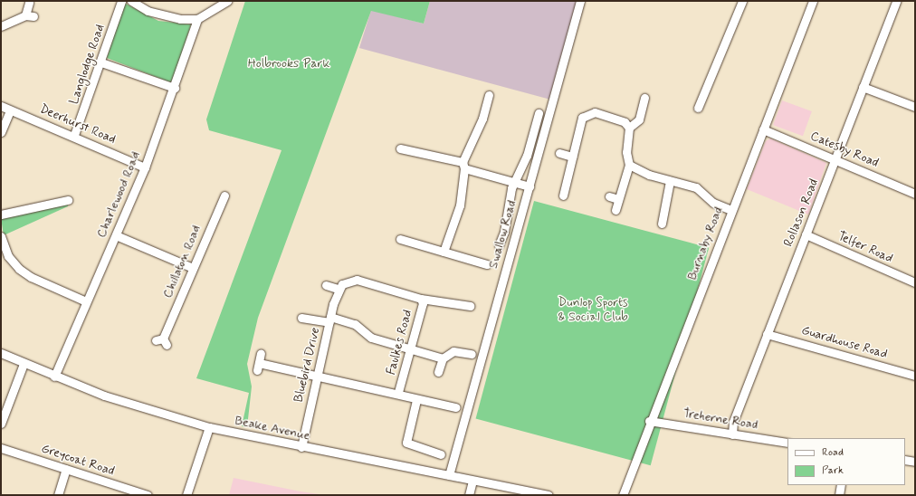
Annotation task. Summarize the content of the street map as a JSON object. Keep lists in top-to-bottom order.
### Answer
{
  "streets": {
    "street": [
      "Langlodge Road",
      "Deerhurst Road",
      "Catesby Road",
      "Charlewood Road",
      "Rollason Road",
      "Swallow Road",
      "Burnaby Road",
      "Telfer Road",
      "Chillaton Road",
      "Faulkes Road",
      "Guardhouse Road",
      "Bluebird Drive",
      "Treherne Road",
      "Beake Avenue",
      "Greycoat Road"
    ]
  },
  "crossings": [
    ["Langlodge Road", "Deerhurst Road"],
    ["Deerhurst Road", "Charlewood Road"],
    ["Catesby Road", "Rollason Road"],
    ["Catesby Road", "Burnaby Road"],
    ["Charlewood Road", "Beake Avenue"],
    ["Rollason Road", "Telfer Road"],
    ["Rollason Road", "Guardhouse Road"],
    ["Rollason Road", "Treherne Road"],
    ["Swallow Road", "Beake Avenue"],
    ["Burnaby Road", "Treherne Road"],
    ["Bluebird Drive", "Beake Avenue"]
  ],
  "parks": ["Holbrooks Park", "Dunlop Sports & Social Club"],
  "legend": ["Road", "Park"]
}
